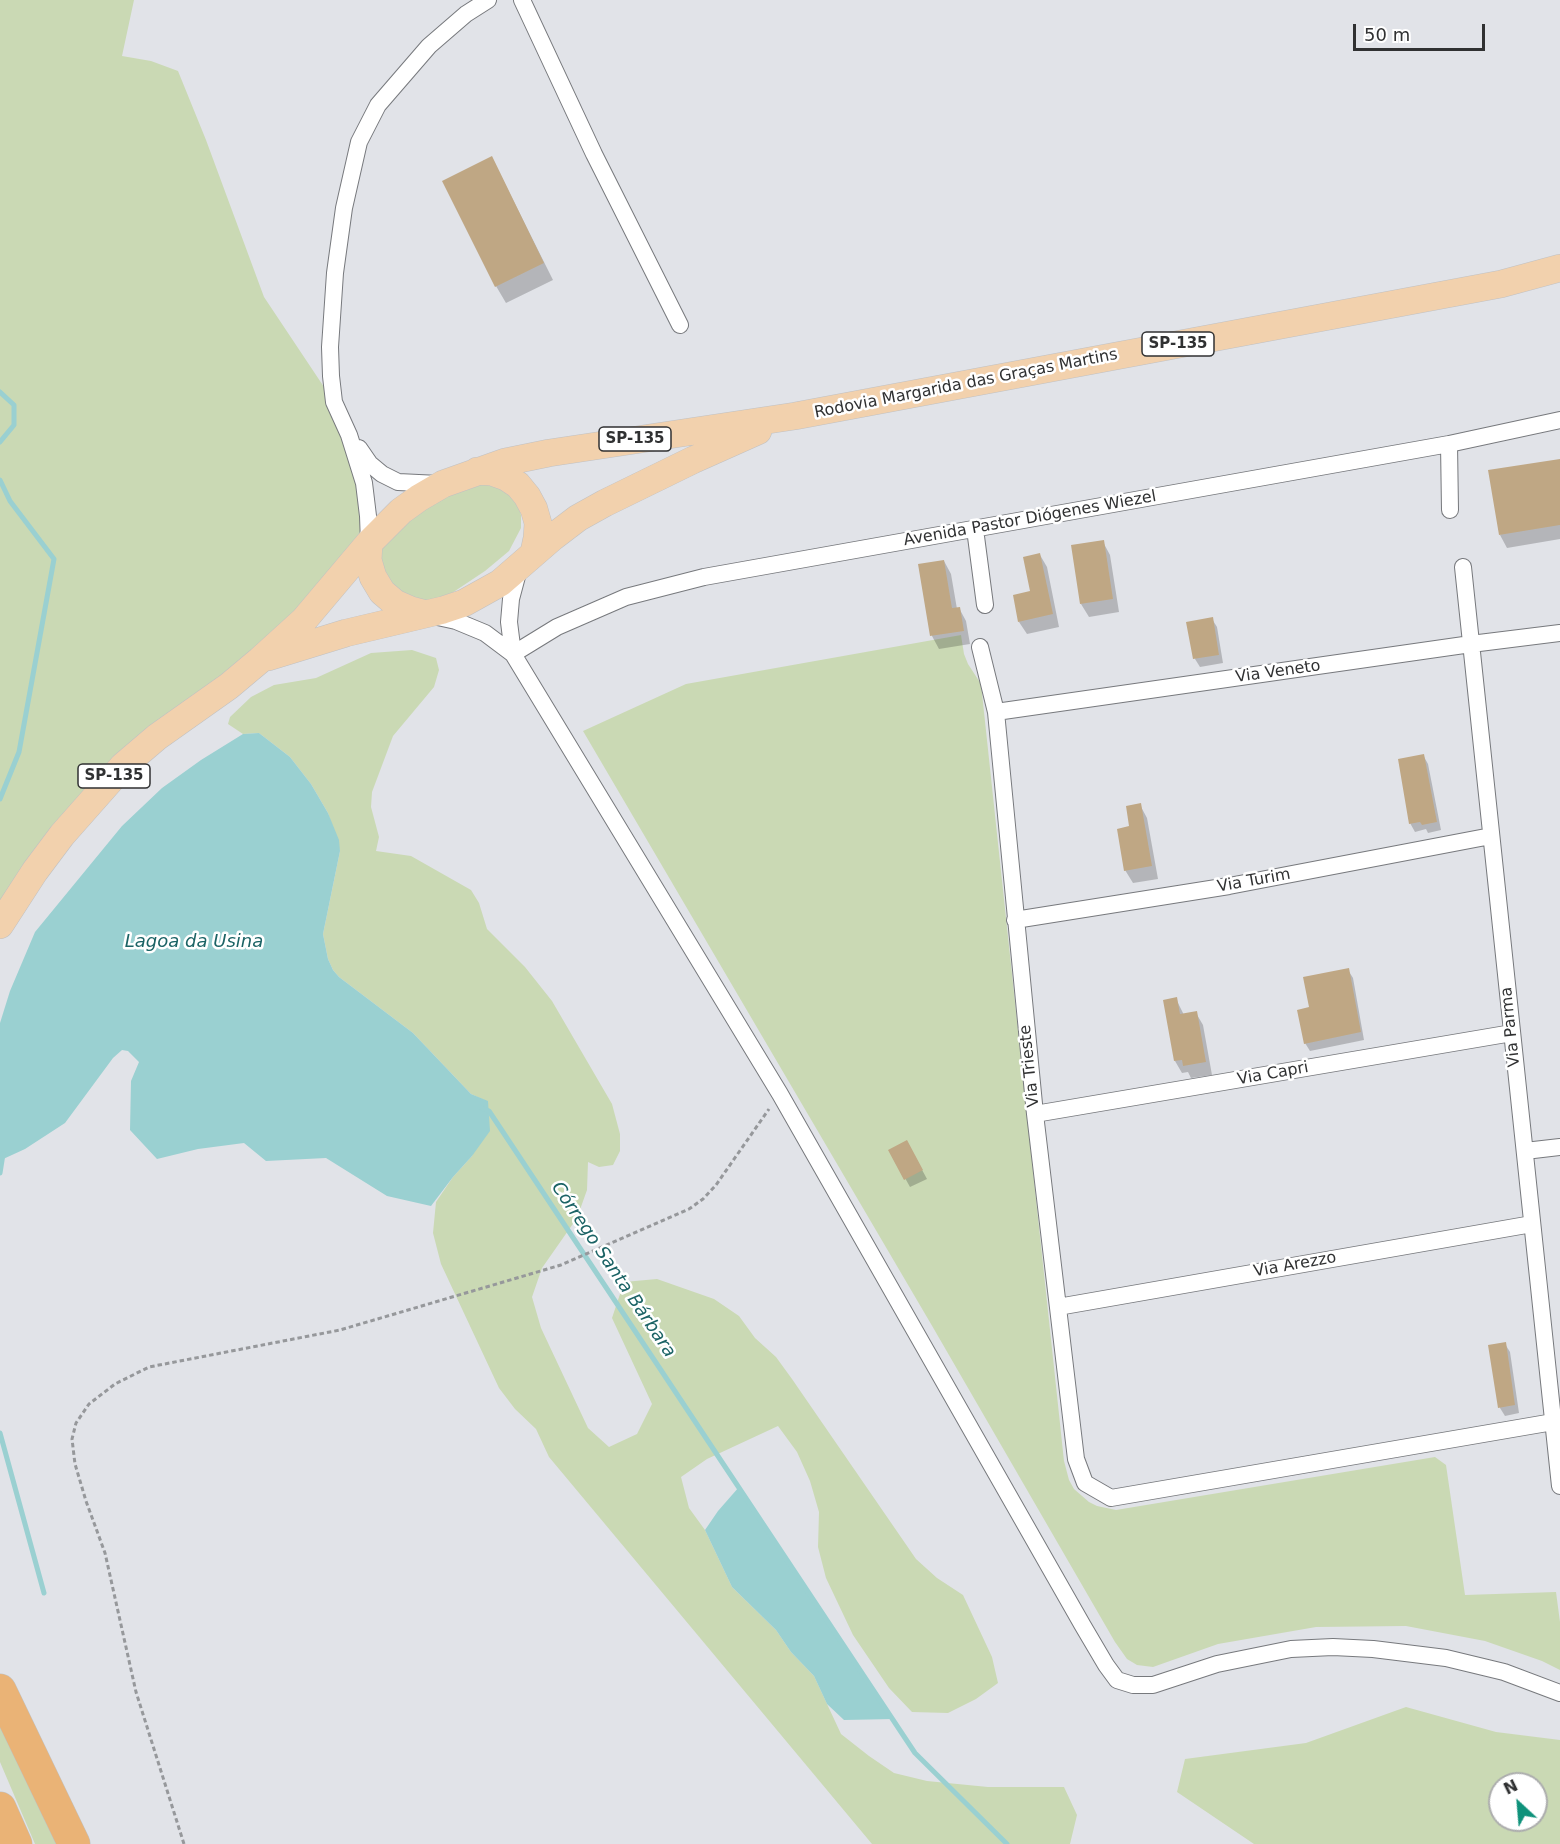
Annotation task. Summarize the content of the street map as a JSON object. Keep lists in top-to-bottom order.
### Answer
{
  "streets": {
    "main road": ["SP-135", "Rodovia Margarida das Graças Martins"],
    "street": [
      "Avenida Pastor Diógenes Wiezel",
      "Via Veneto",
      "Via Turim",
      "Via Parma",
      "Via Trieste",
      "Via Capri",
      "Via Arezzo"
    ]
  },
  "crossings": [
    ["Via Veneto", "Via Parma"],
    ["Via Veneto", "Via Trieste"],
    ["Via Turim", "Via Parma"],
    ["Via Turim", "Via Trieste"],
    ["Via Parma", "Via Trieste"],
    ["Via Parma", "Via Capri"],
    ["Via Parma", "Via Arezzo"],
    ["Via Trieste", "Via Capri"],
    ["Via Trieste", "Via Arezzo"]
  ],
  "water": ["Lagoa da Usina", "Córrego Santa Bárbara"],
  "scale_bar": "50 m",
  "north": "top left"
}
